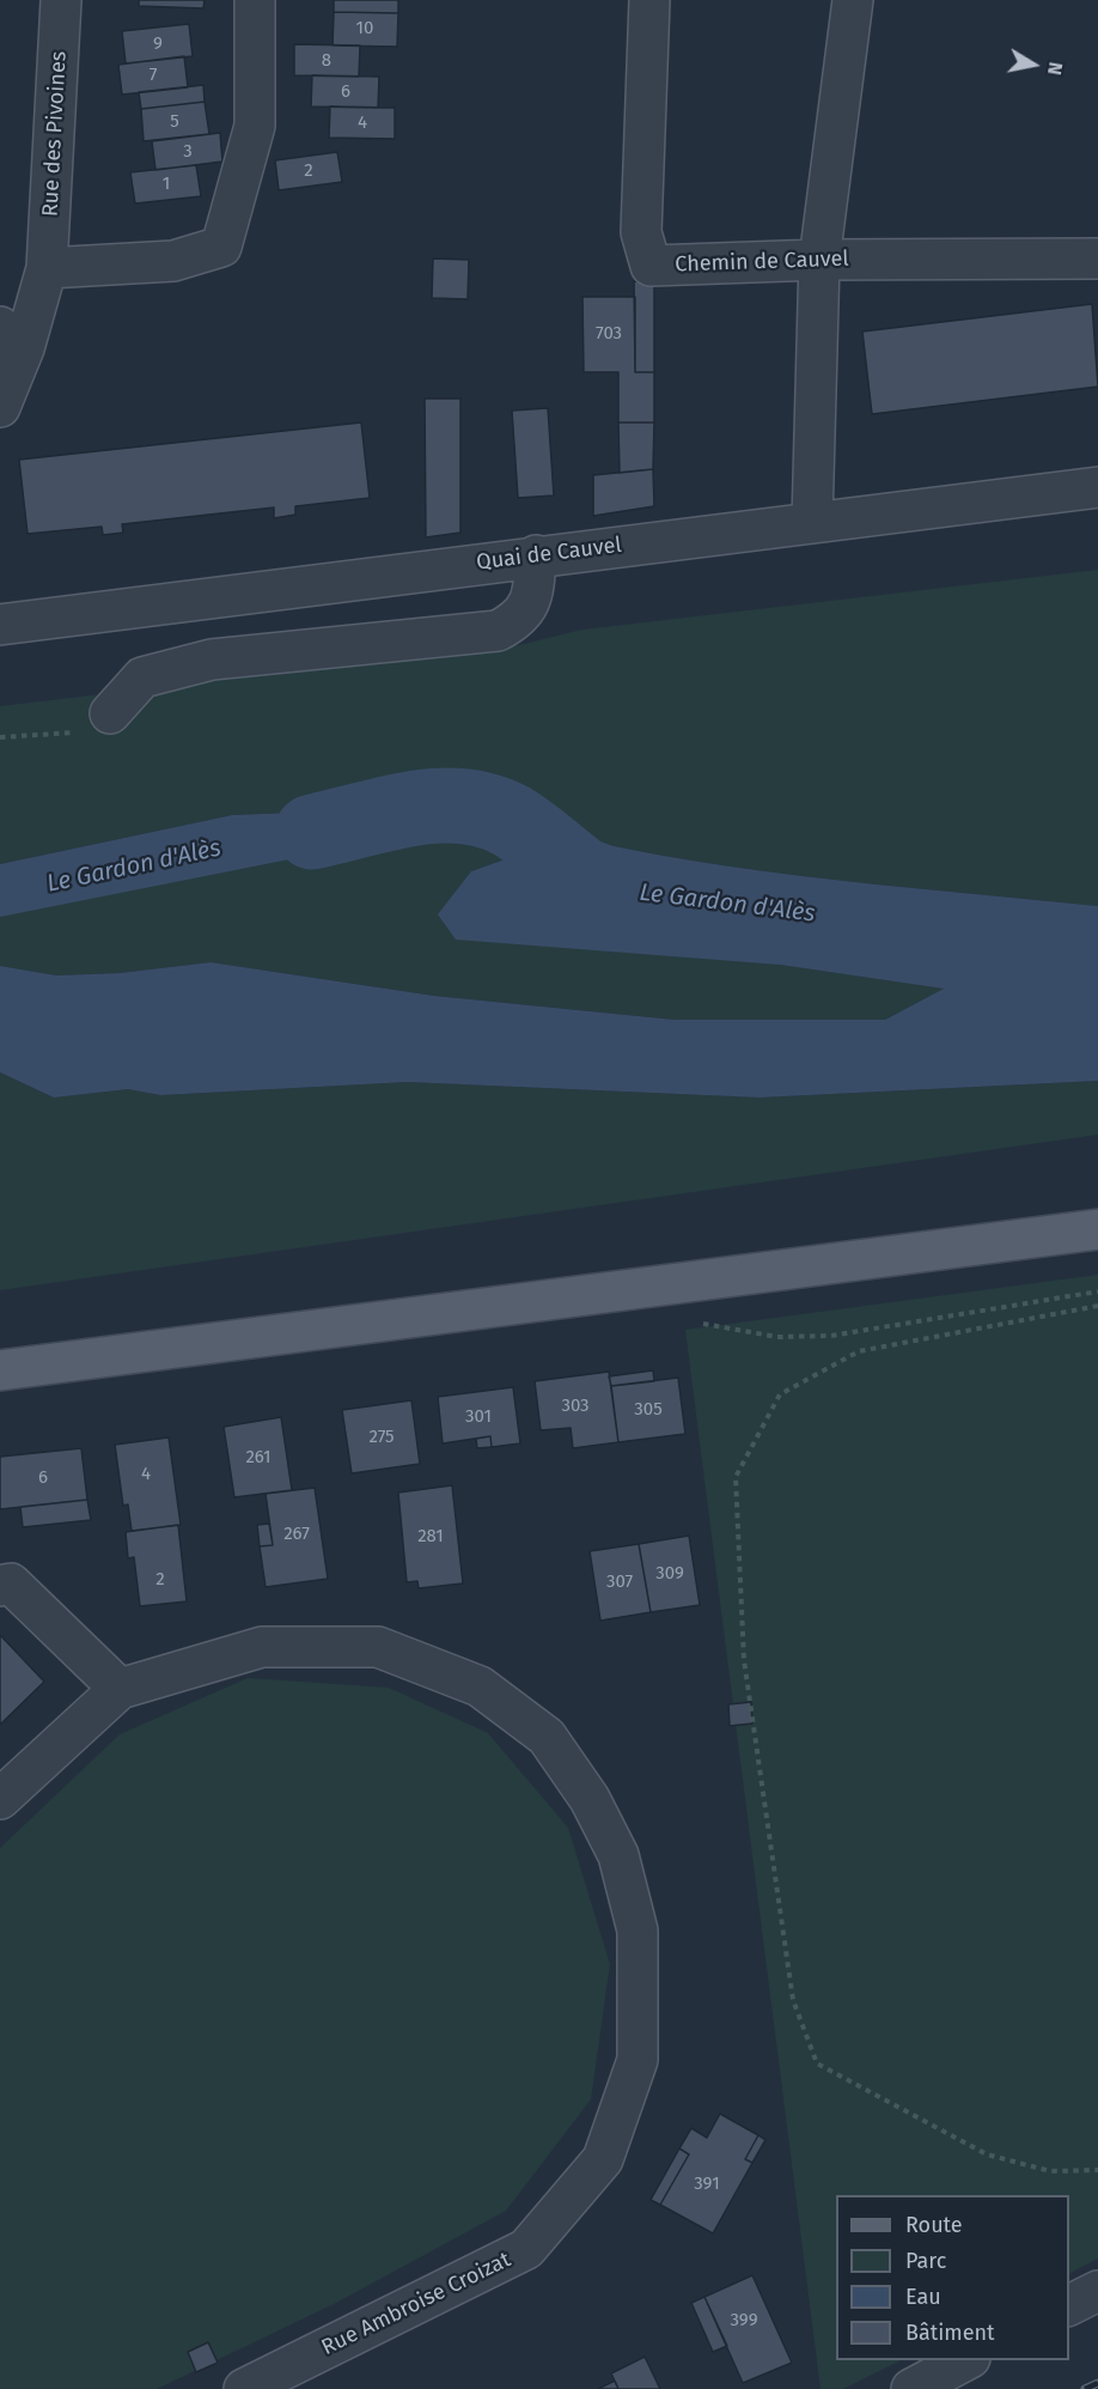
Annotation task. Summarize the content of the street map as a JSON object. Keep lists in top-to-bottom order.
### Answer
{
  "streets": {
    "street": [
      "Rue des Pivoines",
      "Chemin de Cauvel",
      "Quai de Cauvel",
      "Rue Ambroise Croizat"
    ]
  },
  "water": ["Le Gardon d'Alès"],
  "house_numbers": [
    "10",
    "9",
    "8",
    "7",
    "6",
    "5",
    "4",
    "3",
    "2",
    "1",
    "703",
    "303",
    "305",
    "301",
    "275",
    "261",
    "4",
    "6",
    "267",
    "281",
    "309",
    "2",
    "307",
    "391",
    "399"
  ],
  "legend": [
    "Route",
    "Parc",
    "Eau",
    "Bâtiment"
  ],
  "north": "right"
}
